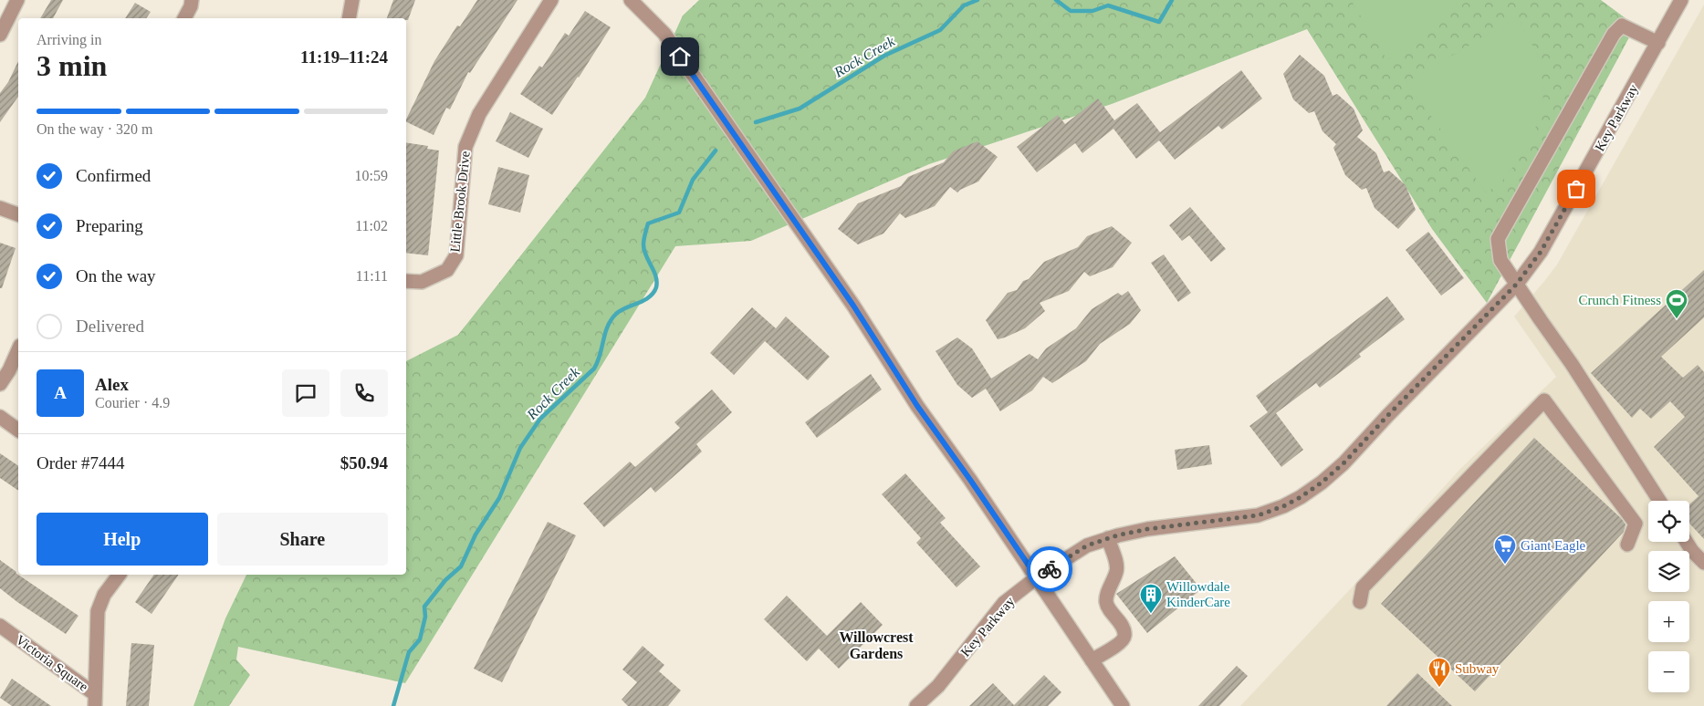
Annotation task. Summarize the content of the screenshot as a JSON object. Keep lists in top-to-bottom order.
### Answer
{
  "streets": {
    "street": ["Key Parkway", "Little Brook Drive", "Victoria Square"]
  },
  "districts": ["Willowcrest Gardens"],
  "water": ["Rock Creek"],
  "places": {
    "sports": ["Crunch Fitness"],
    "supermarket": ["Giant Eagle"],
    "building": ["Willowdale KinderCare"],
    "restaurant": ["Subway"]
  },
  "page": {
    "heading": ["3 min", "Arriving in", "11:19–11:24"],
    "panel": [
      "Alex",
      "Courier · 4.9",
      "Order #7444",
      "$50.94"
    ],
    "bar": "On the way · 320 m",
    "list": [
      ["Confirmed", "10:59"],
      ["Preparing", "11:02"],
      ["On the way", "11:11"],
      "Delivered"
    ],
    "round": "A",
    "map_buttons": ["+", "−"],
    "buttons": ["Help", "Share"]
  }
}
